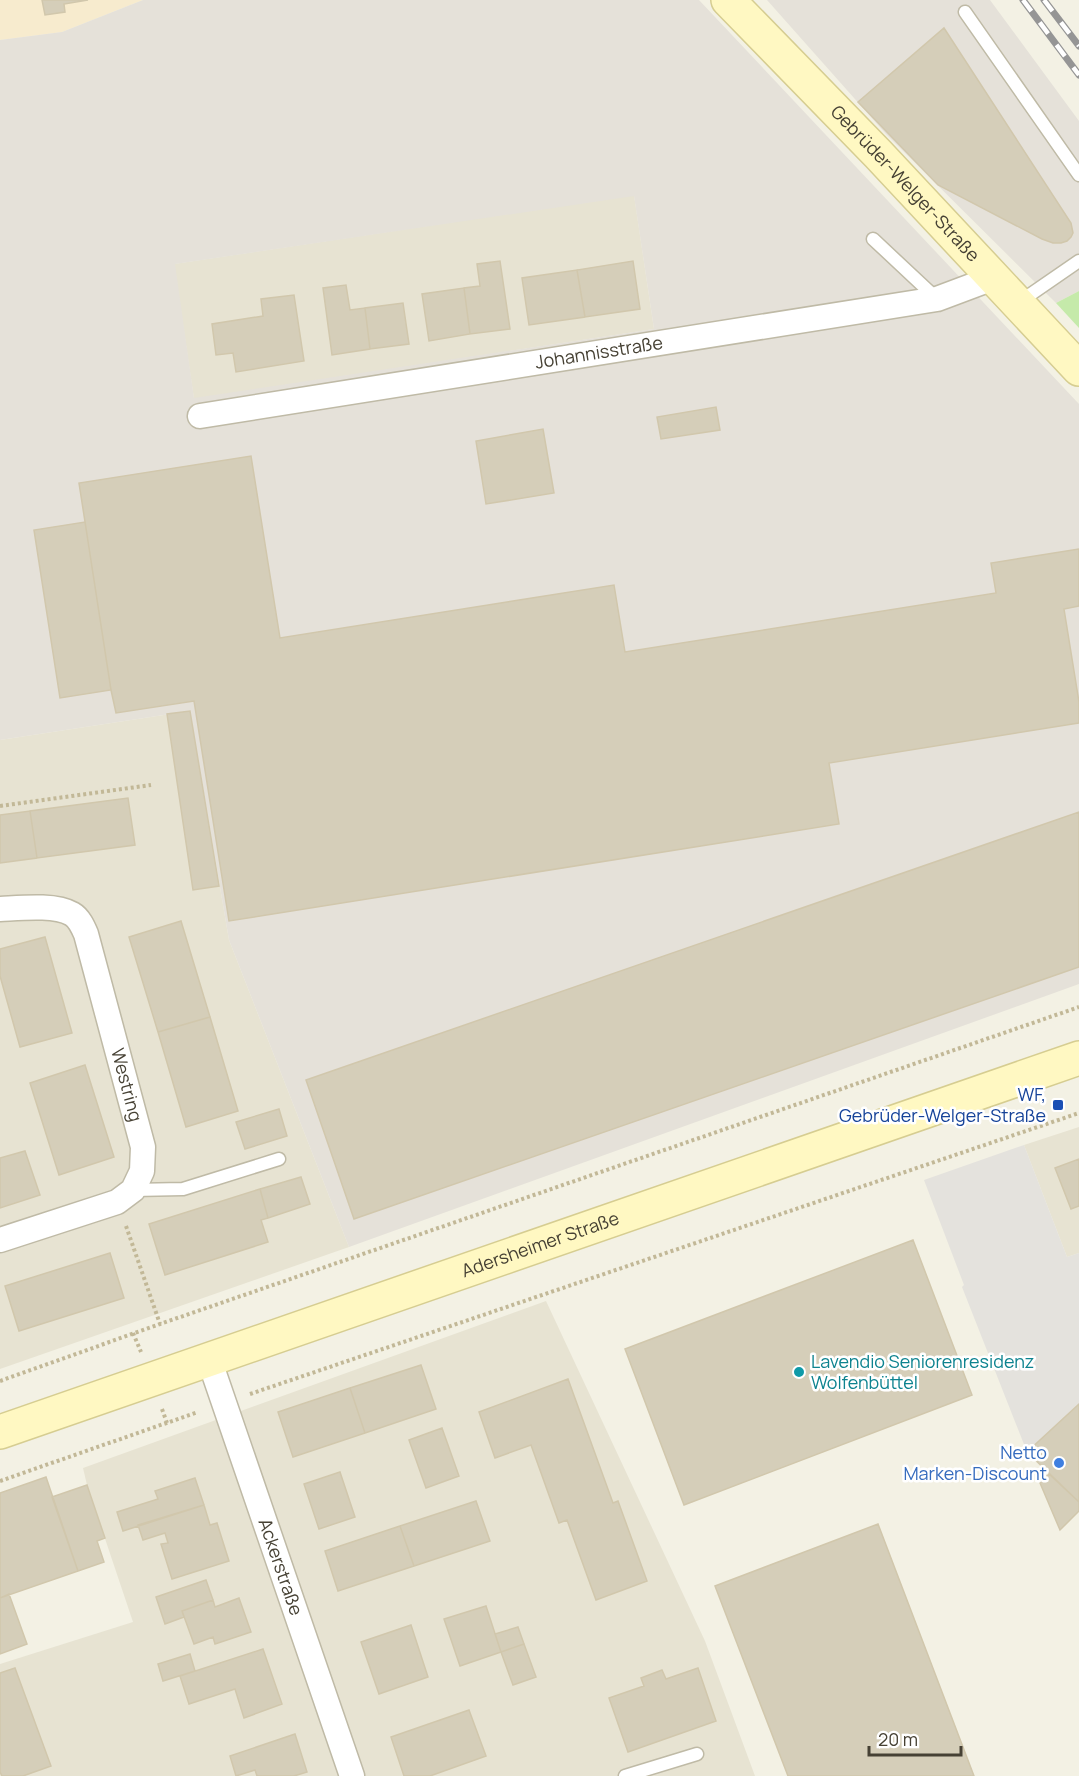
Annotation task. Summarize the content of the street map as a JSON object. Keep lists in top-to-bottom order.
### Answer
{
  "streets": {
    "main road": ["Gebrüder-Welger-Straße", "Adersheimer Straße"],
    "street": ["Johannisstraße", "Westring", "Ackerstraße"]
  },
  "crossings": [
    ["Gebrüder-Welger-Straße", "Johannisstraße"],
    ["Adersheimer Straße", "Ackerstraße"]
  ],
  "places": {
    "transit": ["WF, Gebrüder-Welger-Straße"],
    "other": ["Lavendio Seniorenresidenz Wolfenbüttel", "Netto Marken-Discount"]
  },
  "scale_bar": "20 m"
}
